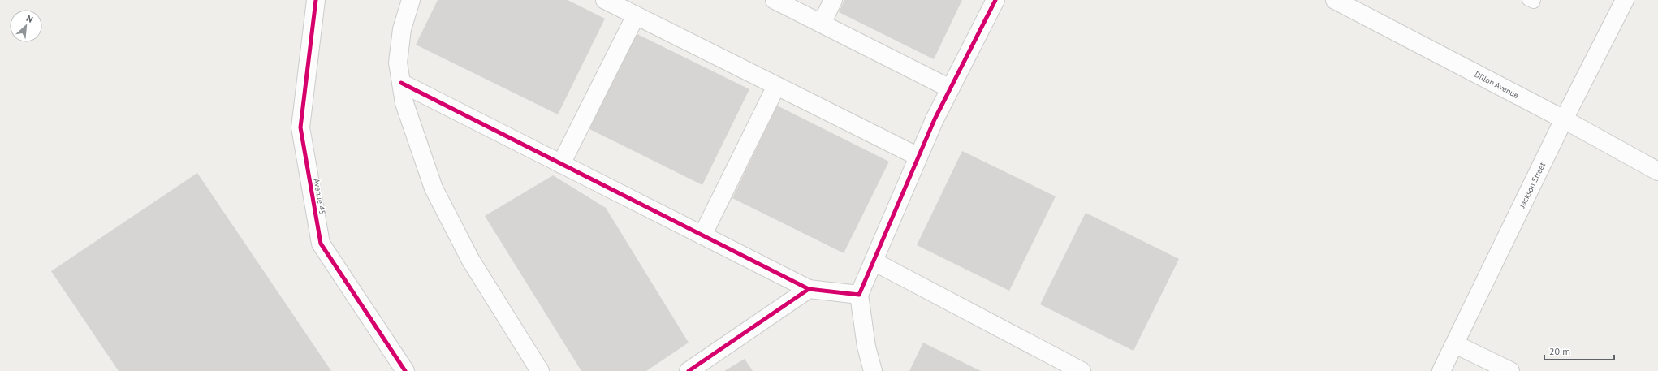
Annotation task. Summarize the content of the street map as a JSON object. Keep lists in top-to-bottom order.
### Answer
{
  "streets": {
    "street": ["Dillon Avenue", "Jackson Street", "Avenue 45"]
  },
  "crossings": [
    ["Dillon Avenue", "Jackson Street"]
  ],
  "scale_bar": "20 m",
  "north": "top right"
}
